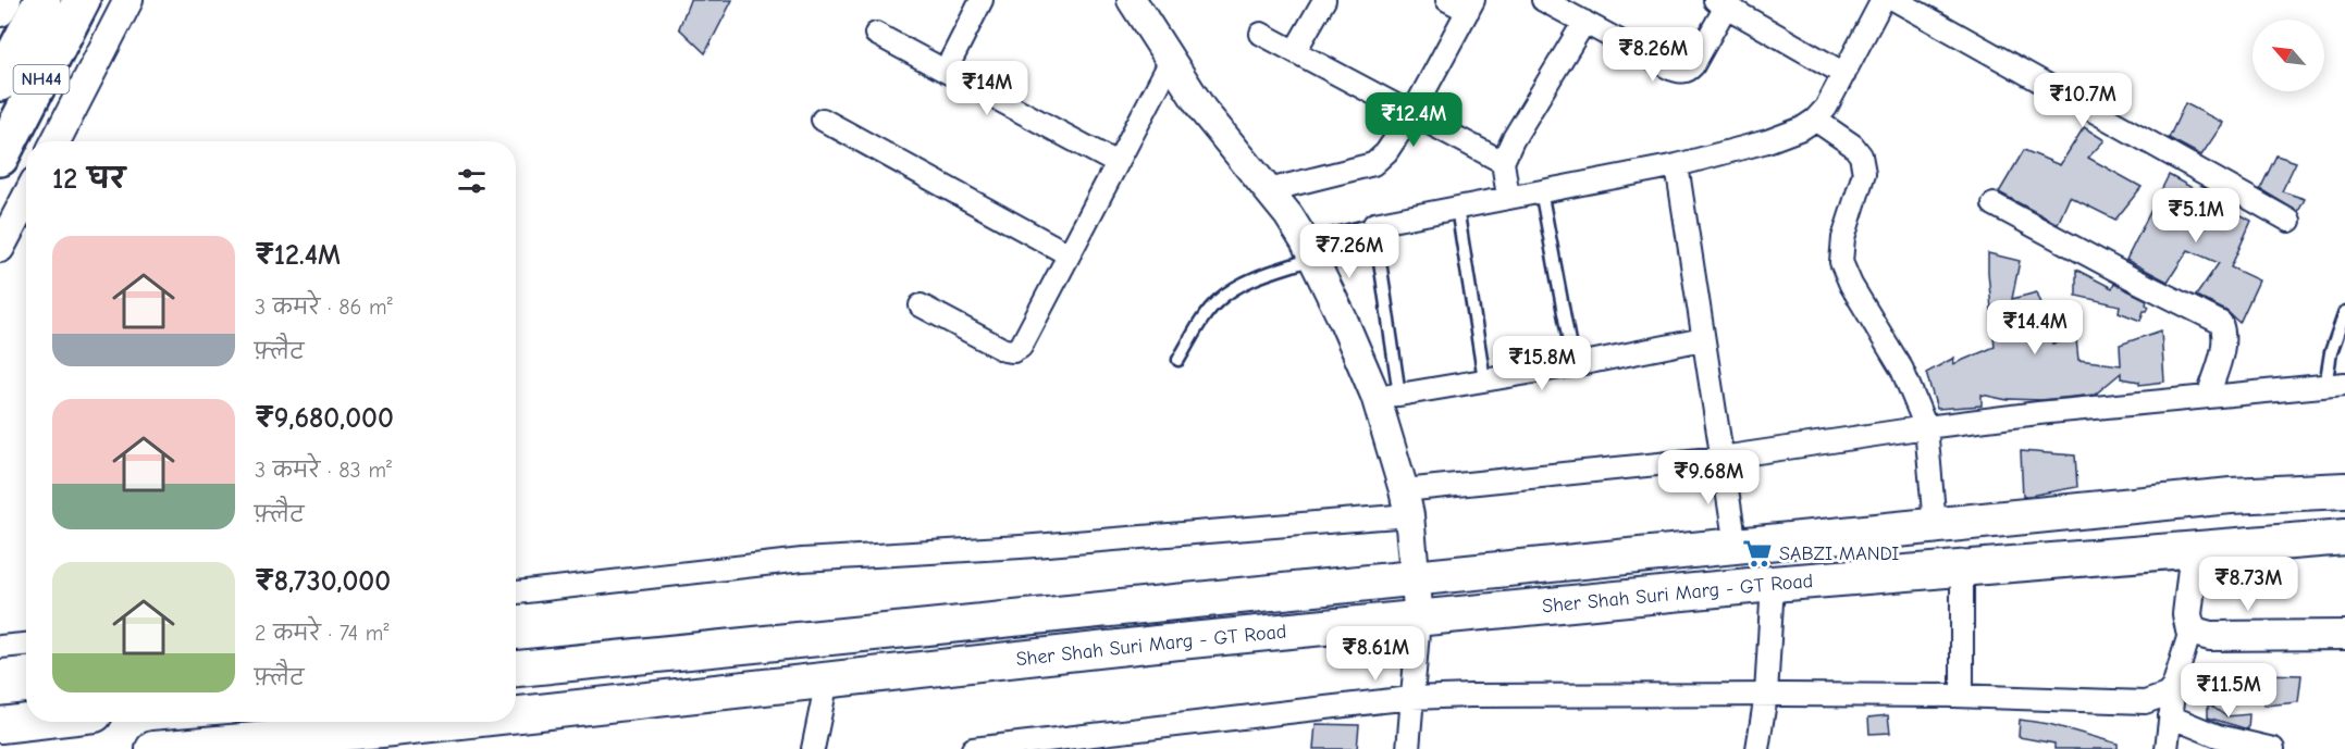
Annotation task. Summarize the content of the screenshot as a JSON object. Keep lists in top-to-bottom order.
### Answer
{
  "streets": {
    "highway": ["NH44"],
    "main road": ["Sher Shah Suri Marg - GT Road"]
  },
  "places": {
    "supermarket": ["SABZI MANDI"]
  },
  "north": "top left",
  "page": {
    "price": [
      "₹8.26M",
      "₹14M",
      "₹10.7M",
      "₹12.4M",
      "₹5.1M",
      "₹7.26M",
      "₹14.4M",
      "₹15.8M",
      "₹9.68M",
      "₹8.73M",
      "₹8.61M",
      "₹11.5M"
    ],
    "heading": "12 घर",
    "list": [
      {
        "name": "₹12.4M",
        "note": "3 कमरे · 86 m² · फ़्लैट"
      },
      {
        "name": "₹9,680,000",
        "note": "3 कमरे · 83 m² · फ़्लैट"
      },
      {
        "name": "₹8,730,000",
        "note": "2 कमरे · 74 m² · फ़्लैट"
      }
    ]
  }
}
